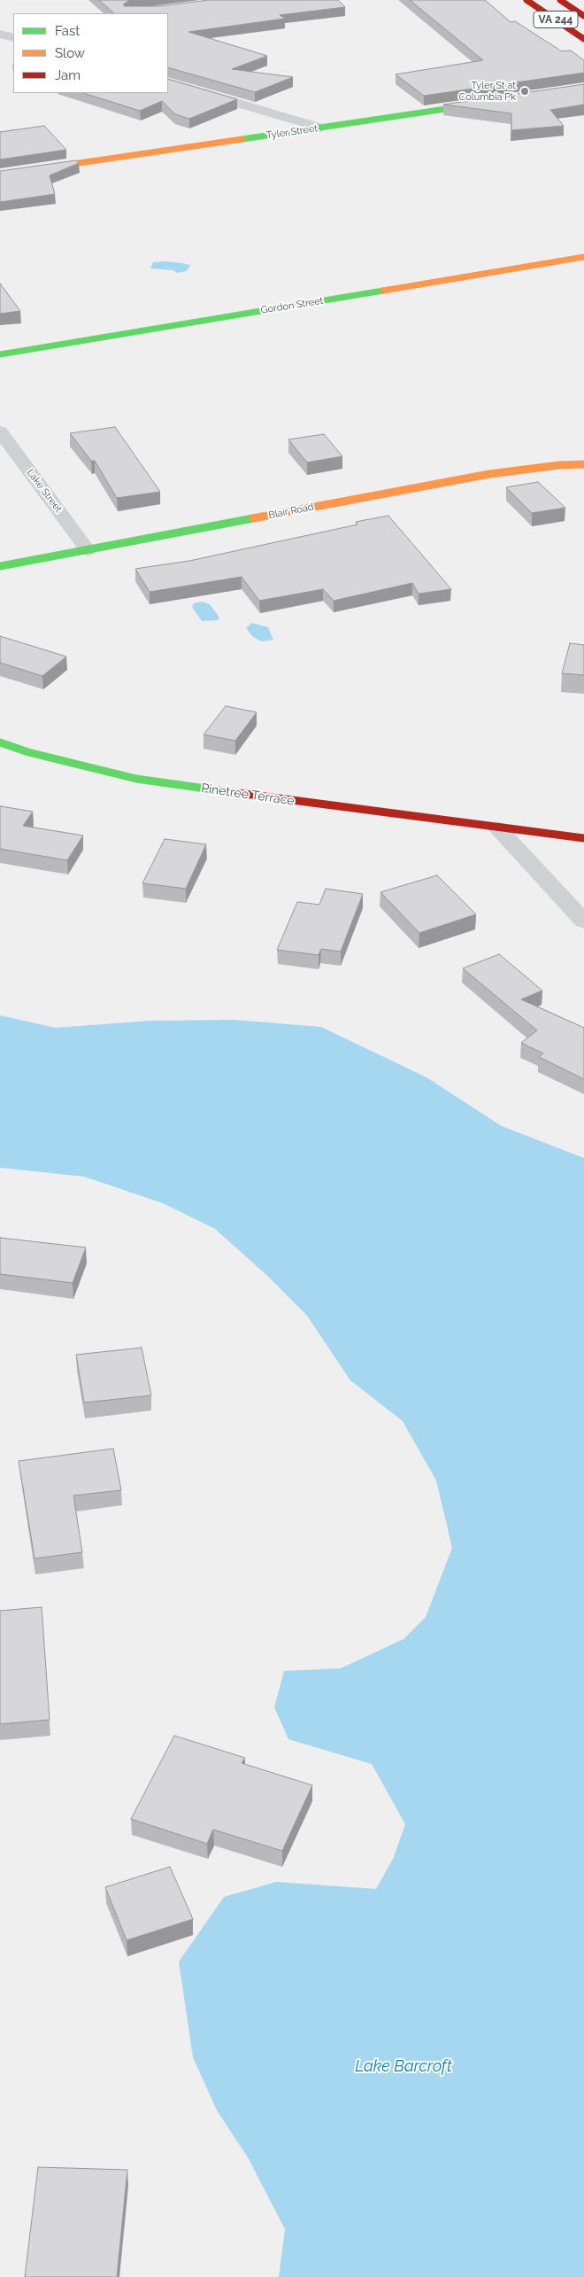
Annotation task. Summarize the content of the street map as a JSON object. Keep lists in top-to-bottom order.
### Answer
{
  "streets": {
    "street": [
      "VA 244",
      "Tyler Street",
      "Gordon Street",
      "Lake Street",
      "Blair Road",
      "Pinetree Terrace"
    ]
  },
  "crossings": [
    ["Lake Street", "Blair Road"]
  ],
  "water": ["Lake Barcroft"],
  "places": ["Tyler St at Columbia Pk"],
  "legend": ["Fast", "Slow", "Jam"]
}
